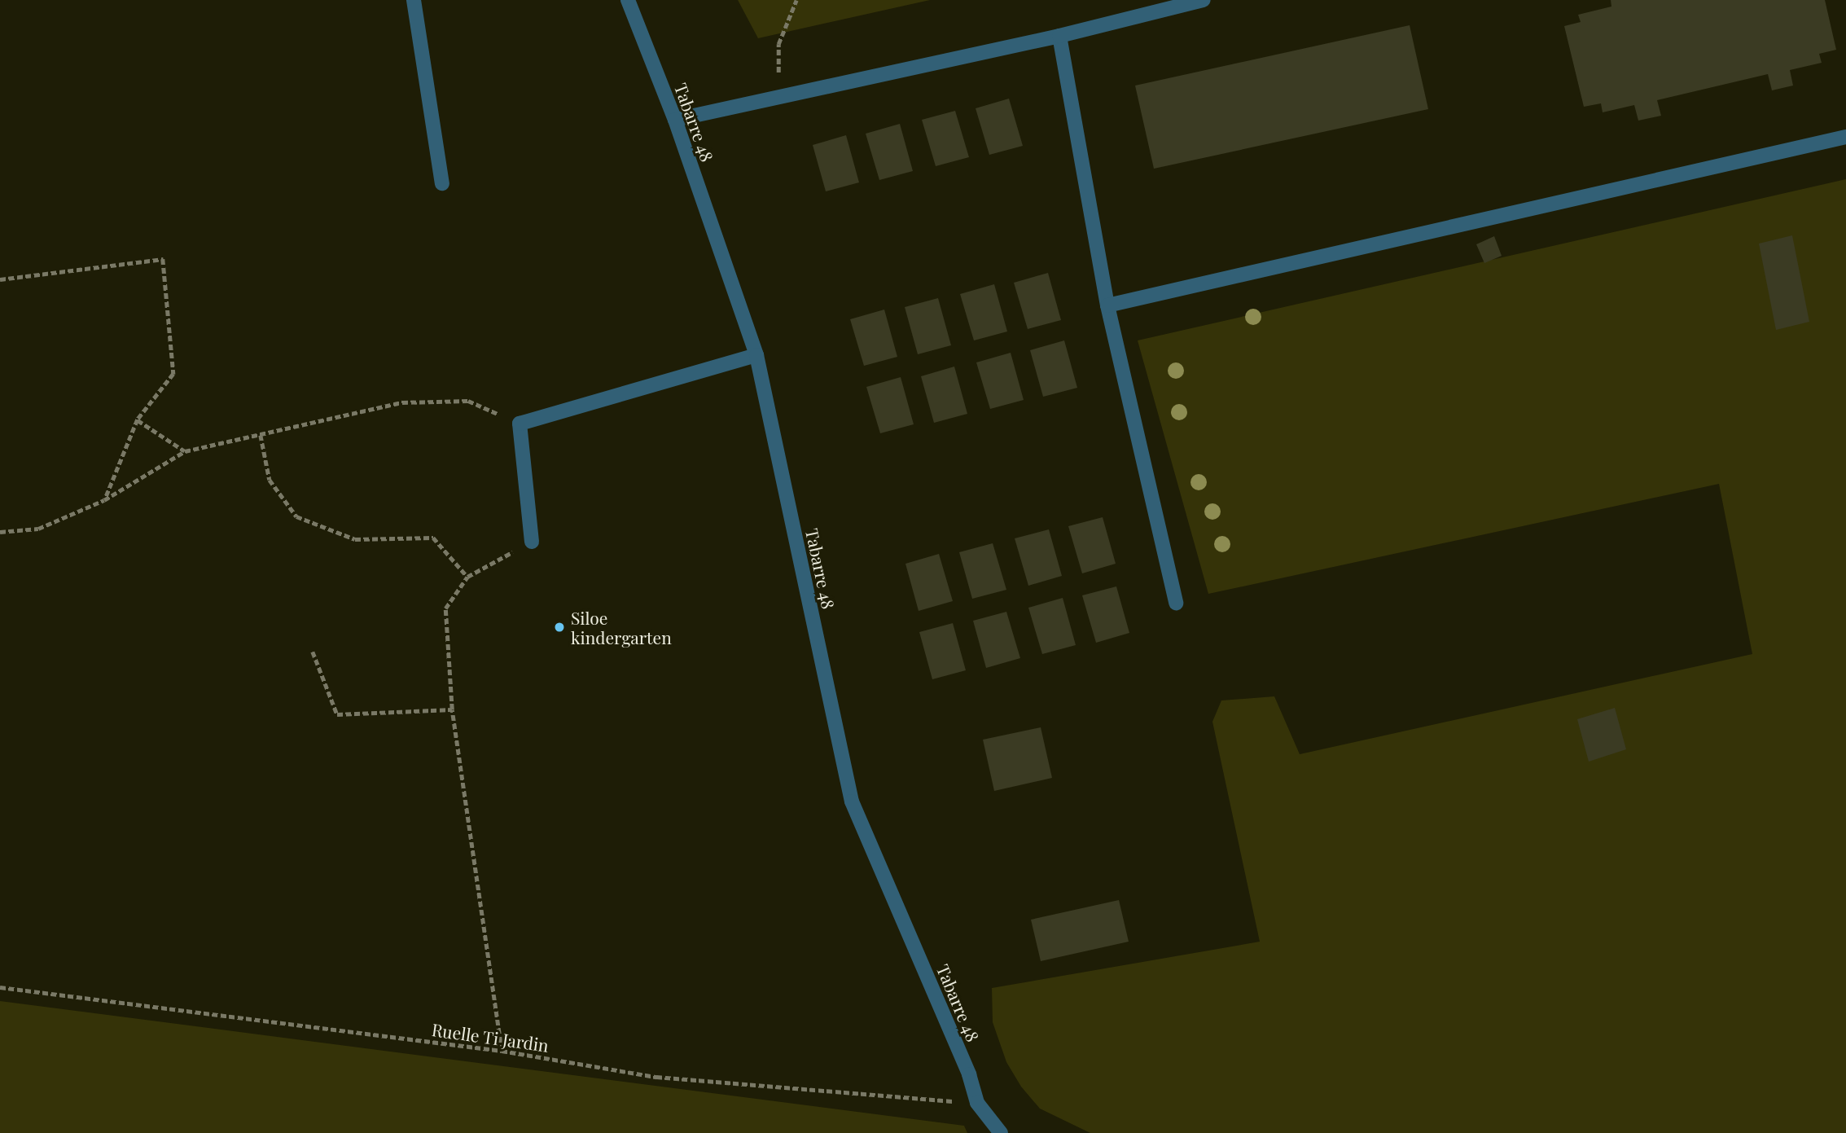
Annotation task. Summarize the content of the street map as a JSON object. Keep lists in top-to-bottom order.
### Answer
{
  "streets": {
    "street": ["Tabarre 48"],
    "path": ["Ruelle Ti Jardin"]
  },
  "crossings": [
    ["Tabarre 48", "Ruelle Ti Jardin"]
  ],
  "places": ["Siloe kindergarten"]
}
